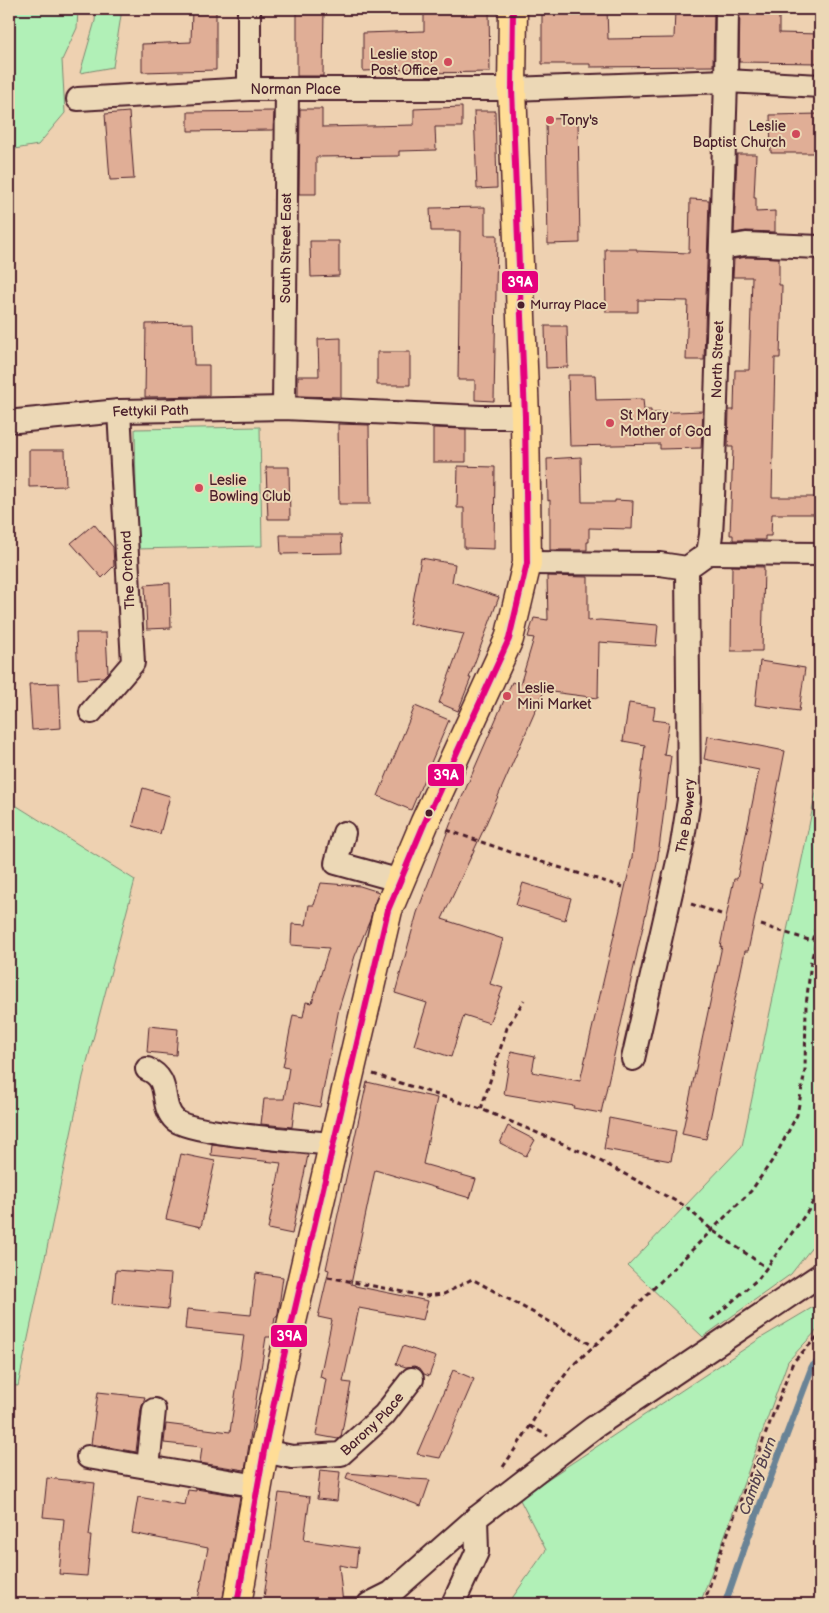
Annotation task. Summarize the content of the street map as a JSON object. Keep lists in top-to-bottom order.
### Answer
{
  "streets": {
    "street": [
      "Norman Place",
      "South Street East",
      "North Street",
      "Fettykil Path",
      "The Orchard",
      "The Bowery",
      "Barony Place"
    ]
  },
  "crossings": [
    ["Norman Place", "South Street East"],
    ["South Street East", "Fettykil Path"],
    ["Fettykil Path", "The Orchard"]
  ],
  "water": ["Camby Burn"],
  "places": [
    "Leslie stop Post Office",
    "Tony's",
    "Leslie Baptist Church",
    "Murray Place",
    "St Mary Mother of God",
    "Leslie Bowling Club",
    "Leslie Mini Market"
  ],
  "lines": ["transit line 39A"]
}
